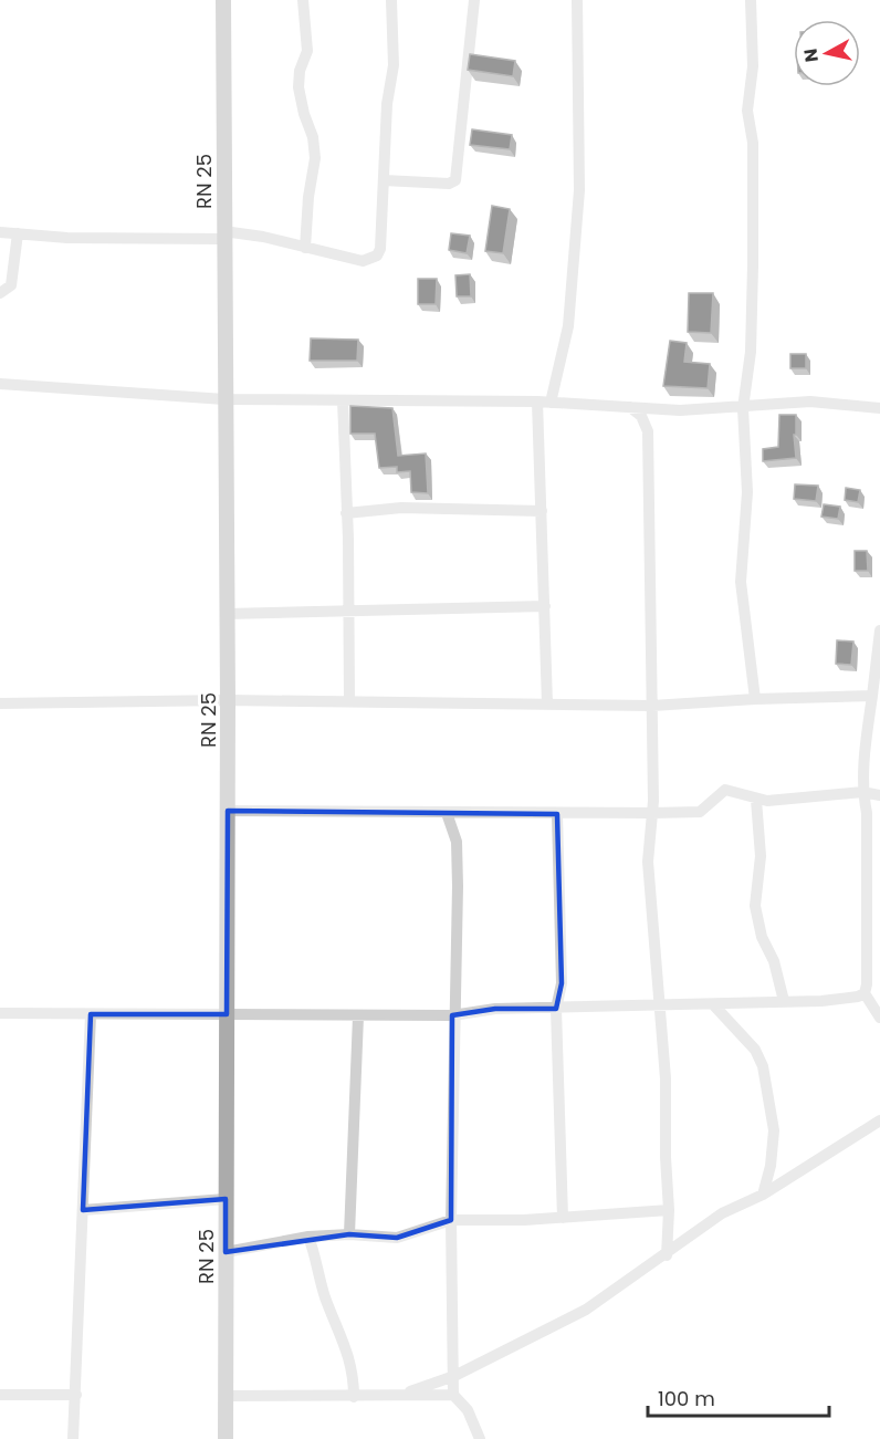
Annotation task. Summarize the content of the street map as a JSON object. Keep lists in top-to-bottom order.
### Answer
{
  "streets": {
    "main road": ["RN 25"]
  },
  "scale_bar": "100 m",
  "north": "left"
}
